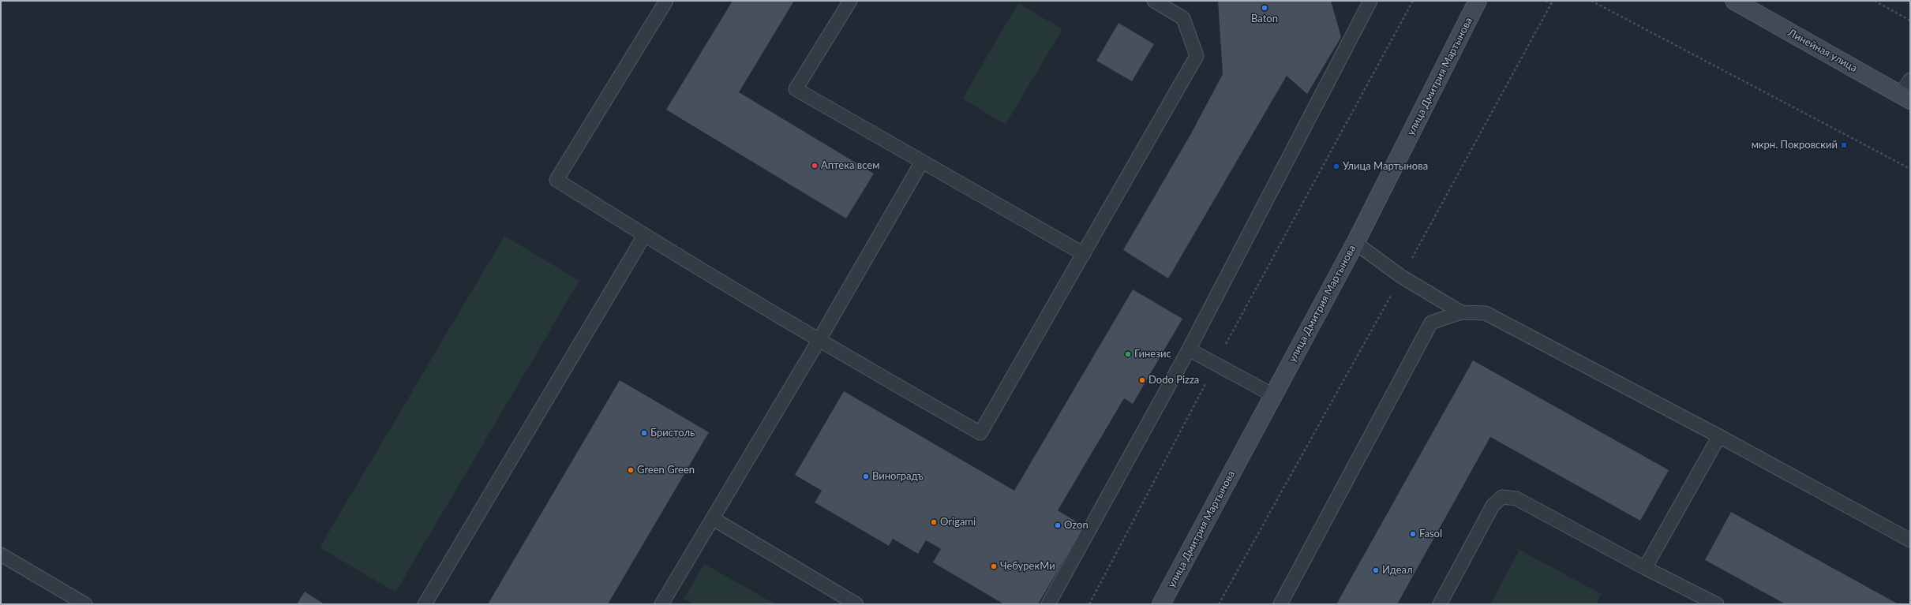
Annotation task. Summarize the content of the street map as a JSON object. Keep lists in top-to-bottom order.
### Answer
{
  "streets": {
    "street": ["Линейная улица", "улица Дмитрия Мартынова"]
  },
  "places": [
    "Baton",
    "мкрн. Покровский",
    "Аптека всем",
    "Улица Мартынова",
    "Гинезис",
    "Dodo Pizza",
    "Бристоль",
    "Green Green",
    "Виноградъ",
    "Origami",
    "Ozon",
    "Fasol",
    "ЧебурекМи",
    "Идеал"
  ]
}
